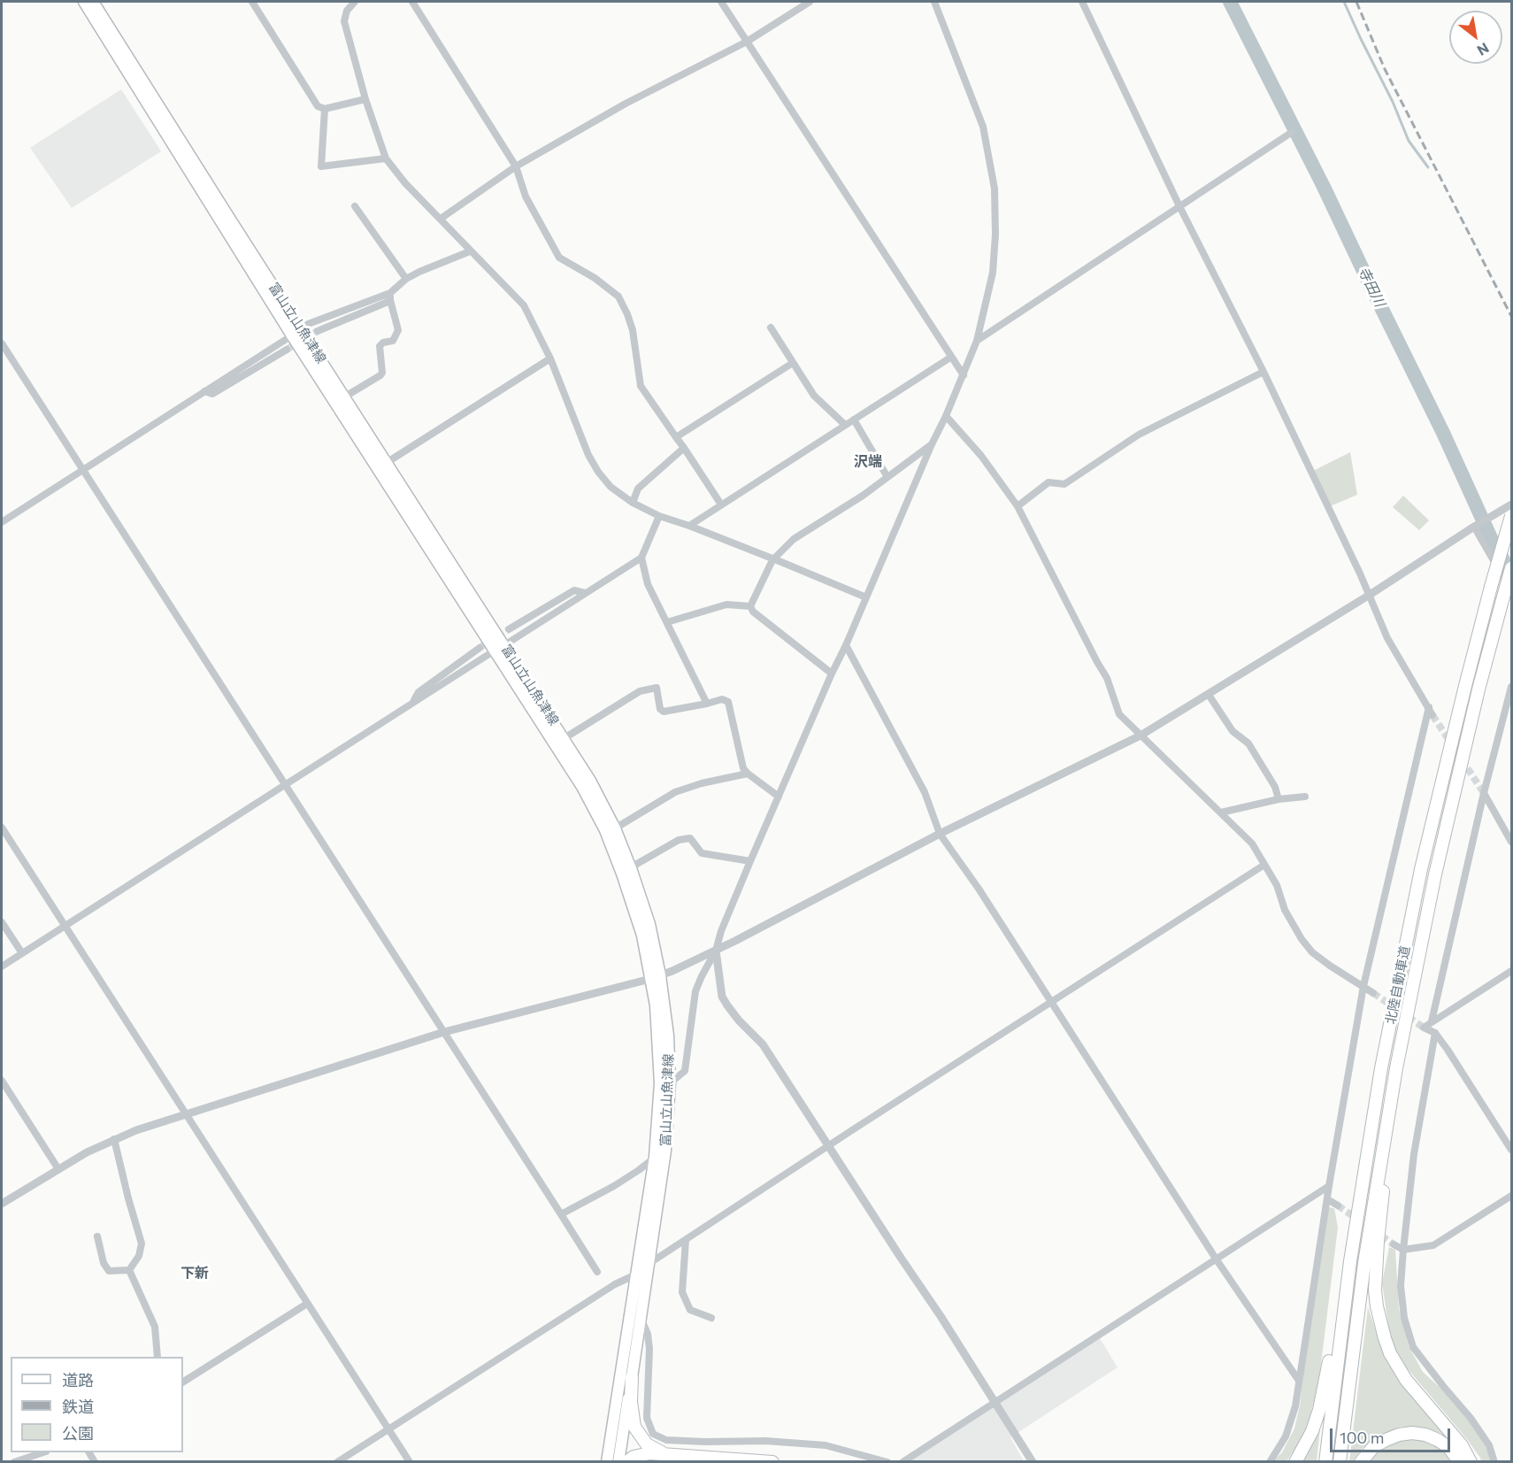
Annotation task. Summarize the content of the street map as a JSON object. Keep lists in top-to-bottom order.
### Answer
{
  "streets": {
    "highway": ["北陸自動車道"],
    "main road": ["富山立山魚津線"]
  },
  "districts": ["沢端", "下新"],
  "water": ["寺田川"],
  "legend": ["道路", "鉄道", "公園"],
  "scale_bar": "100 m",
  "north": "bottom right"
}
